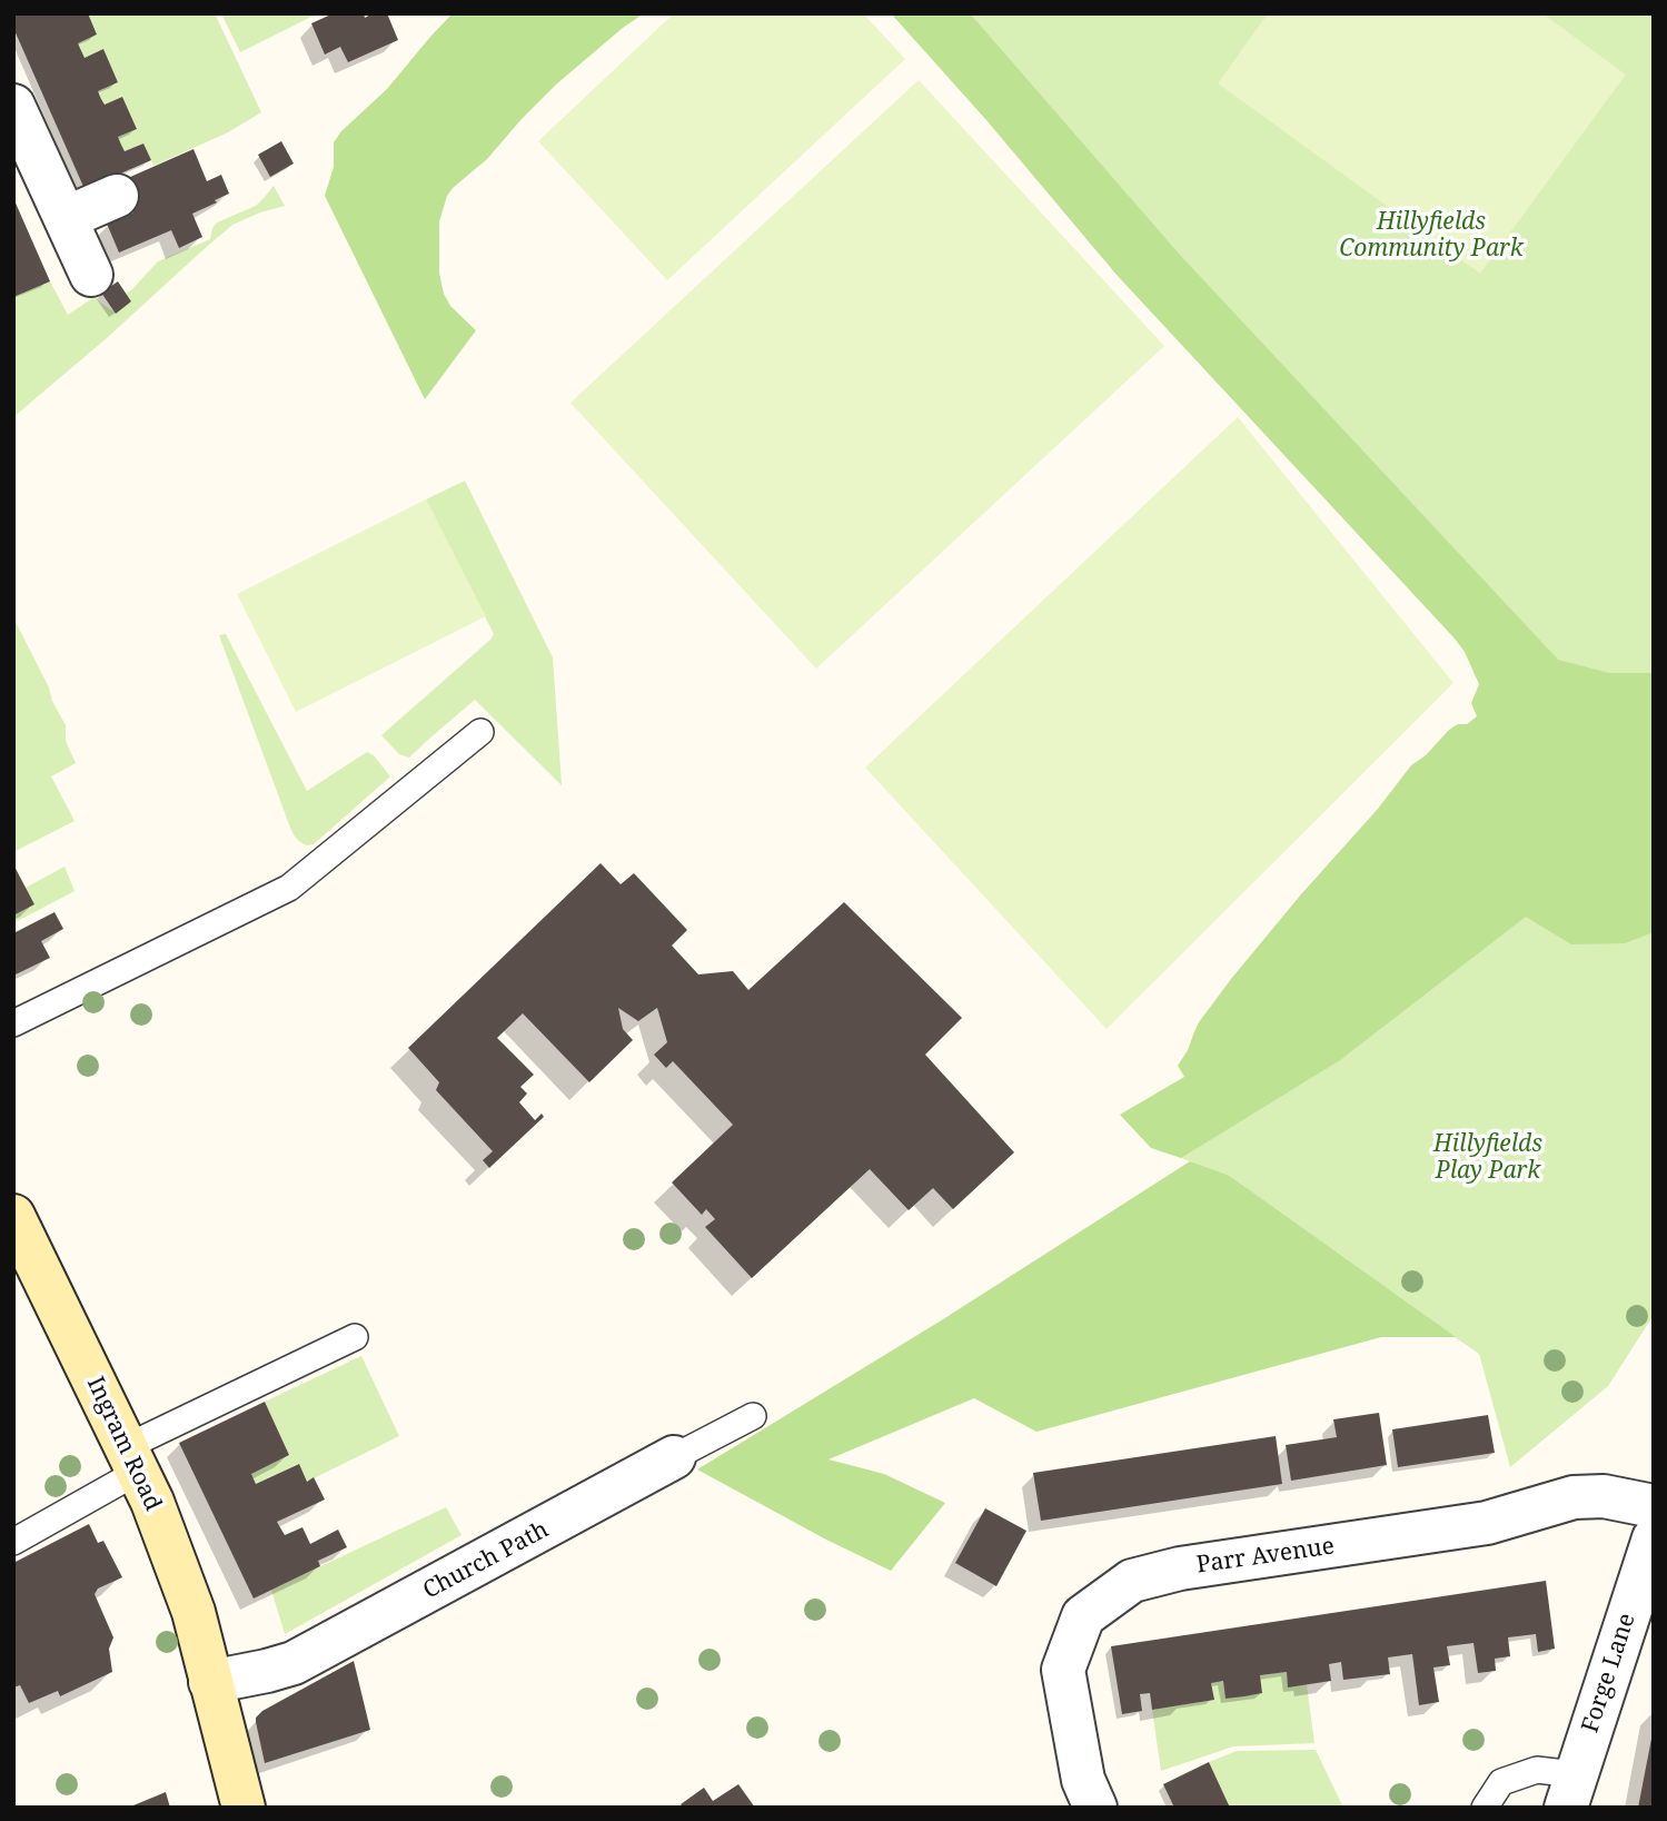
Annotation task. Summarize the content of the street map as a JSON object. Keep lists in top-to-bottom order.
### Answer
{
  "streets": {
    "street": [
      "Ingram Road",
      "Parr Avenue",
      "Church Path",
      "Forge Lane"
    ]
  },
  "crossings": [
    ["Ingram Road", "Church Path"]
  ],
  "parks": ["Hillyfields Community Park", "Hillyfields Play Park"]
}
